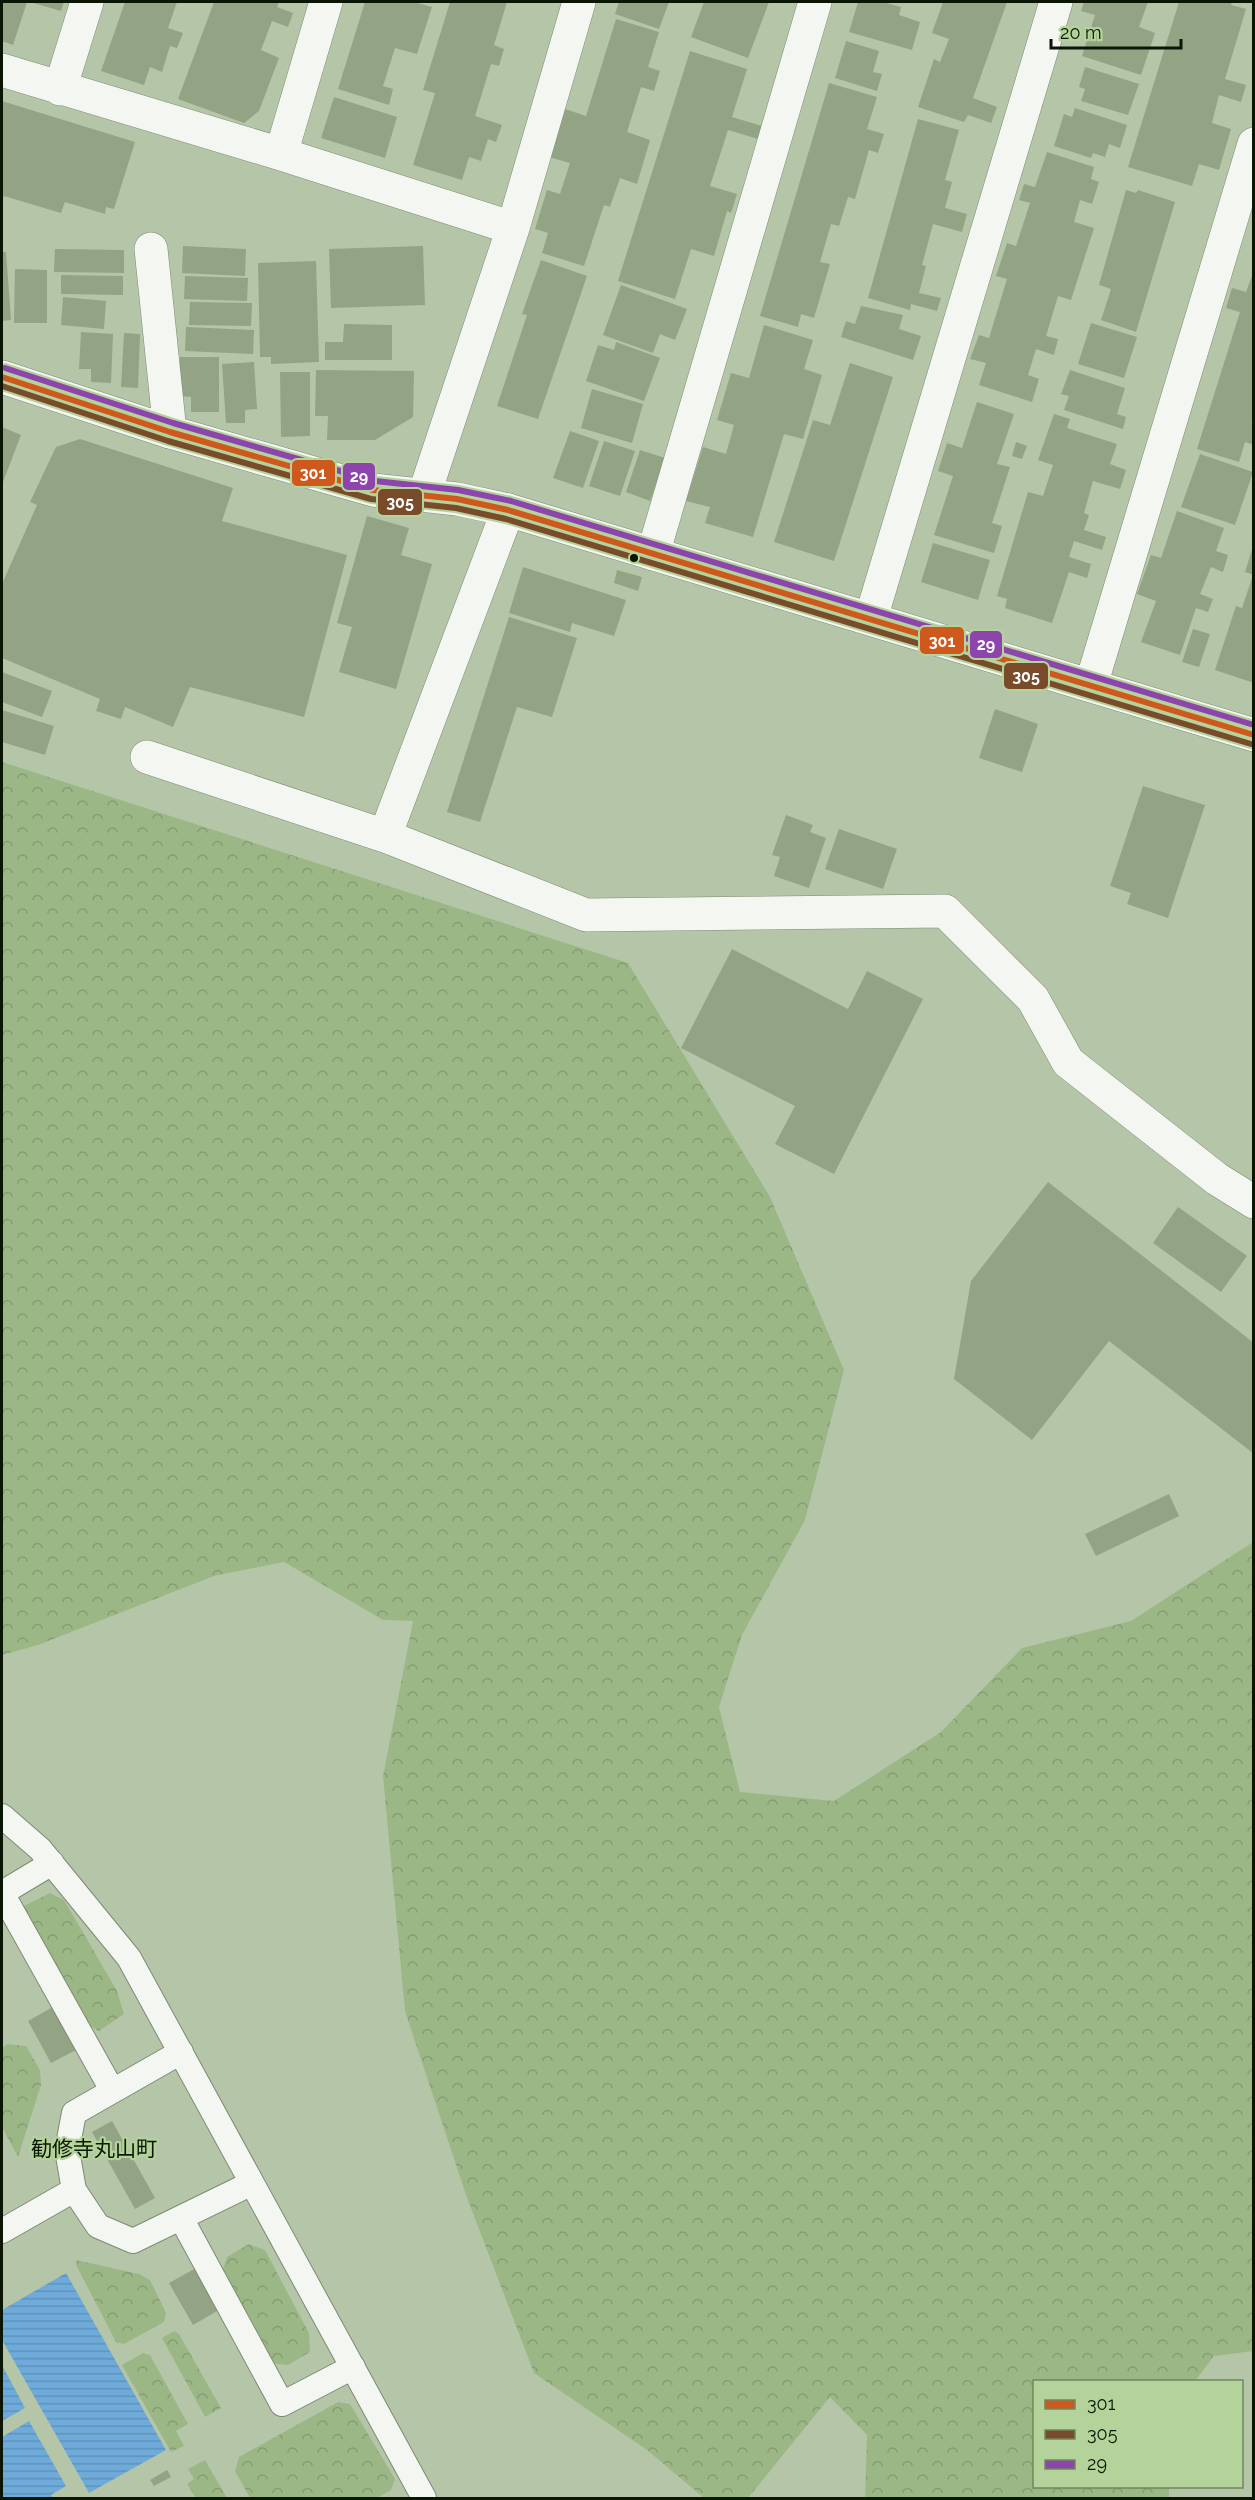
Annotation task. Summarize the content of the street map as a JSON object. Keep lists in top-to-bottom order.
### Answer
{
  "districts": ["勧修寺丸山町"],
  "lines": ["transit line 29", "transit line 301", "transit line 305"],
  "legend": ["301", "305", "29"],
  "scale_bar": "20 m"
}
